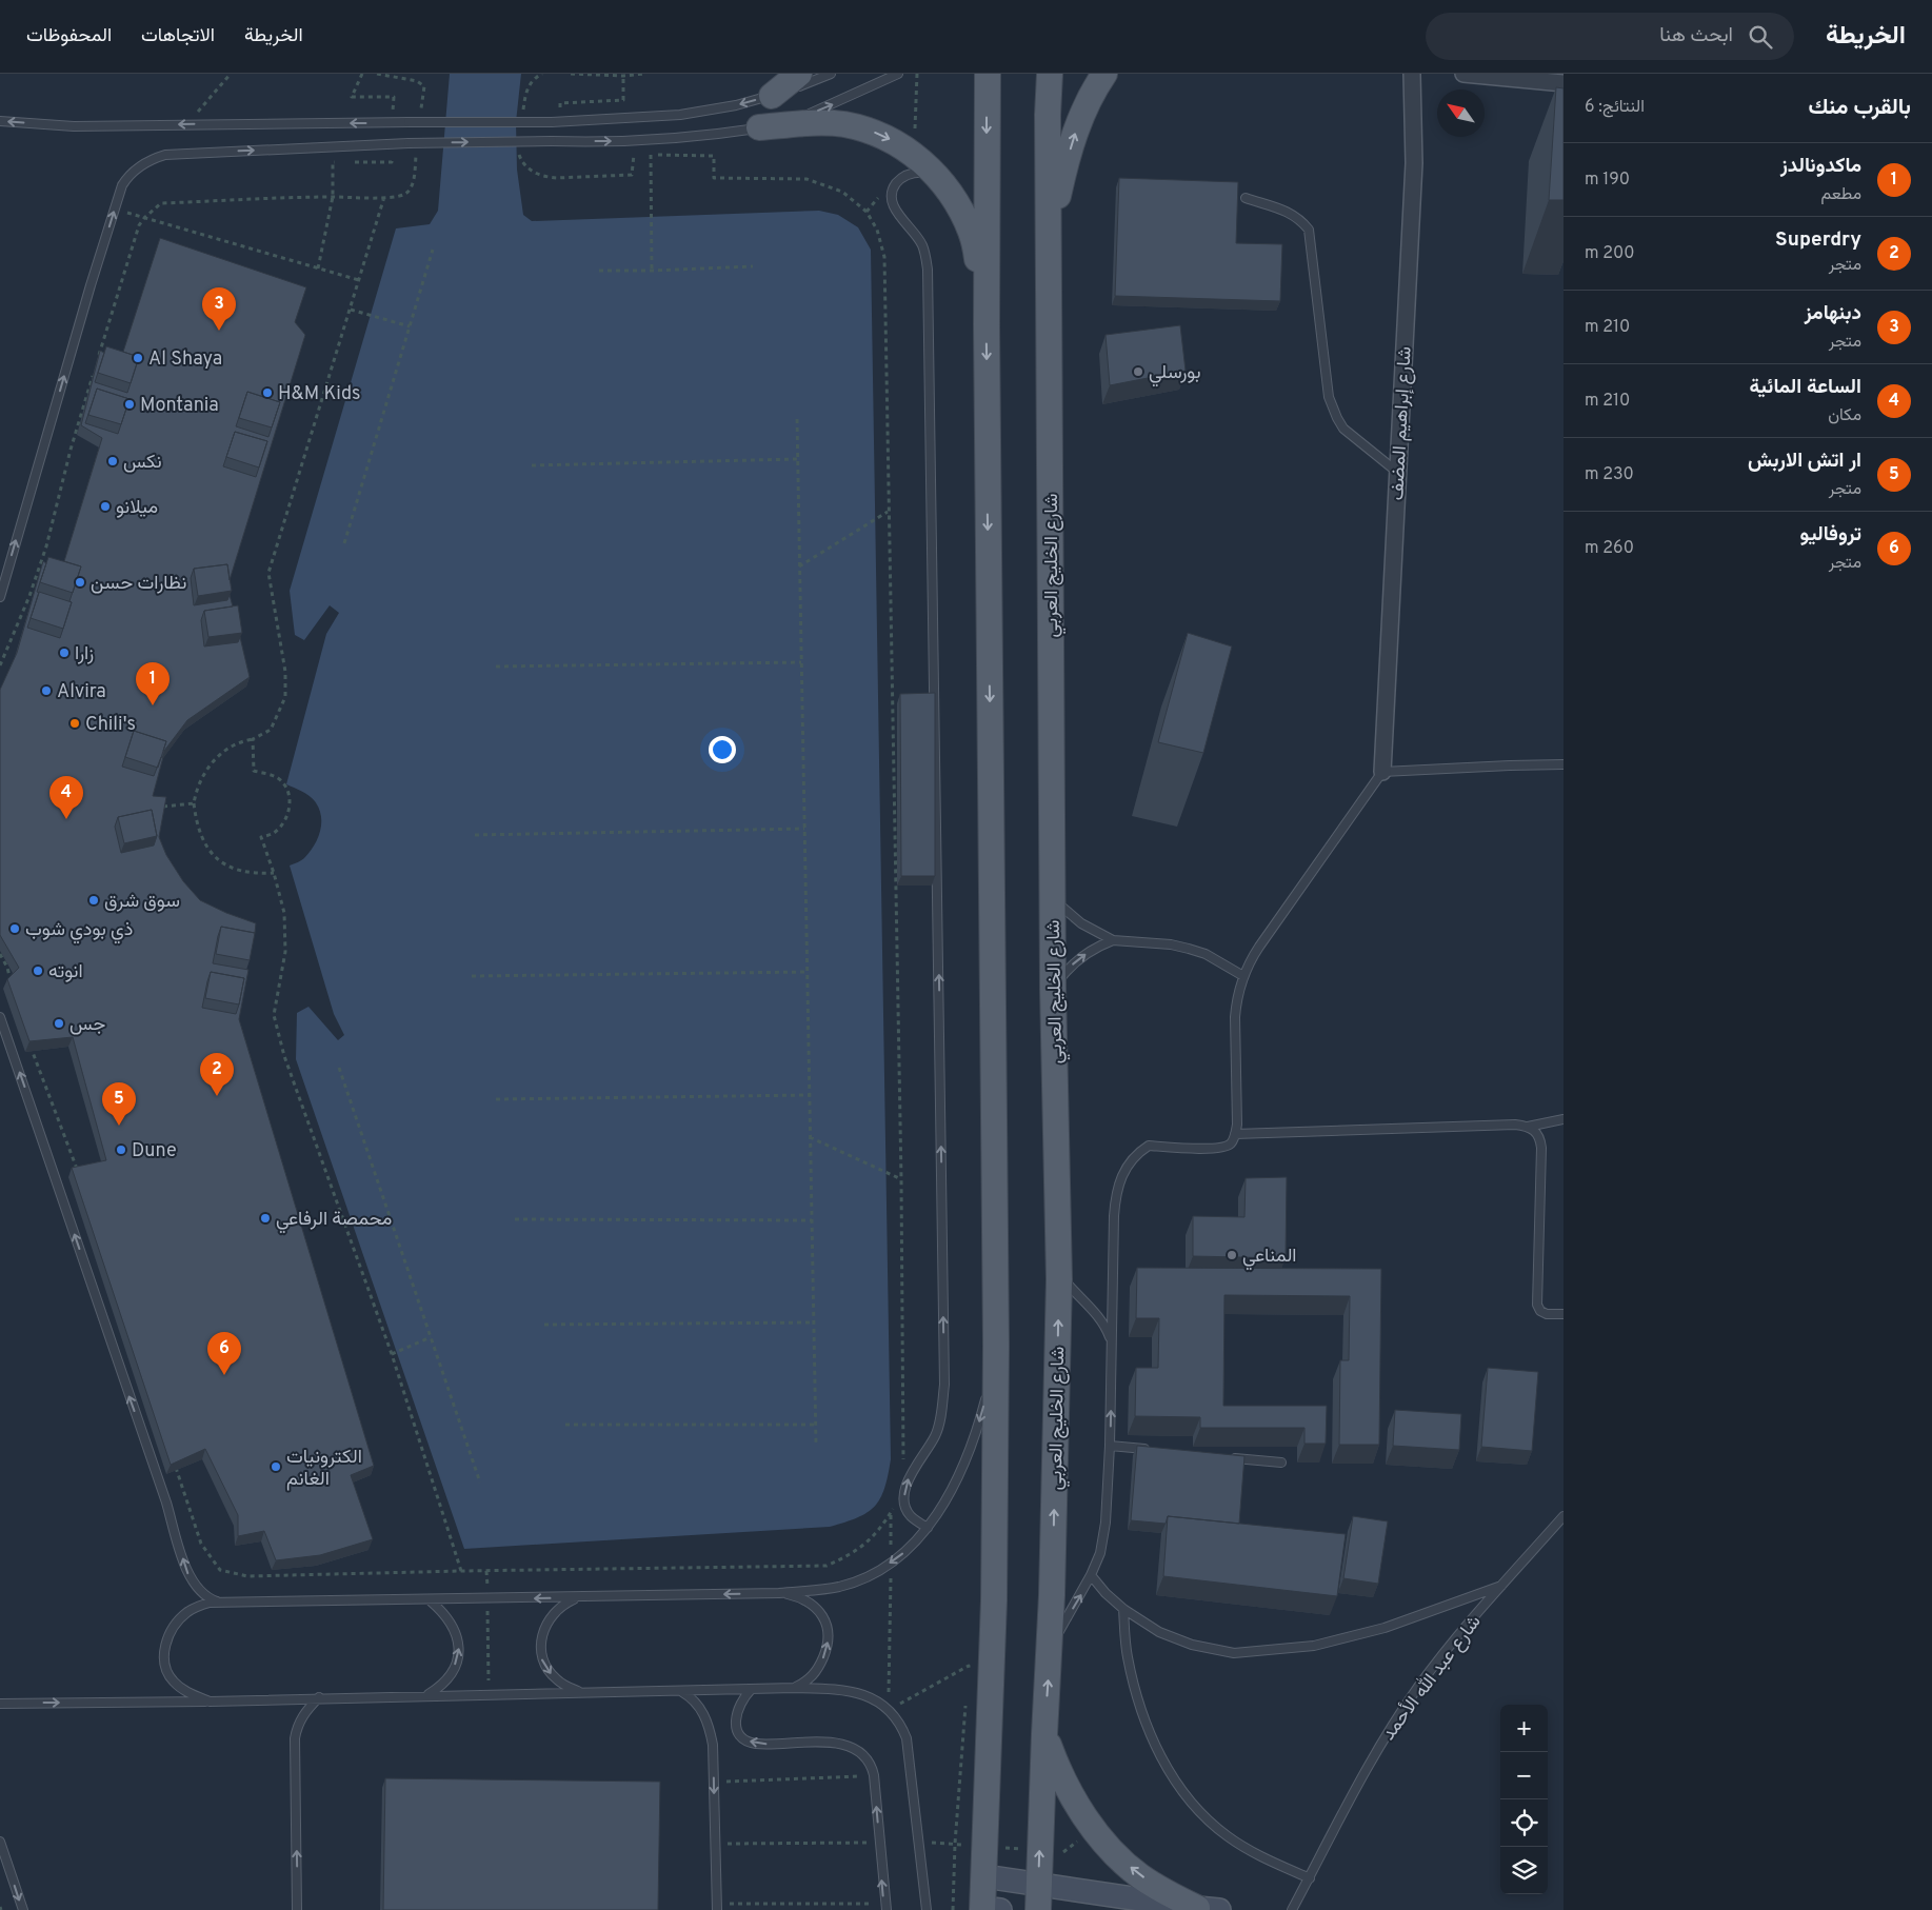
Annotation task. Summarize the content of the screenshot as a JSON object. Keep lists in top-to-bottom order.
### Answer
{
  "streets": {
    "main road": ["شارع الخليج العربي"],
    "street": ["شارع إبراهيم المضف"],
    "lane": ["شارع عبد الله الأحمد"]
  },
  "places": [
    "Al Shaya",
    "بورسلي",
    "H&M Kids",
    "Montania",
    "نكس",
    "ميلانو",
    "نظارات حسن",
    "زارا",
    "Alvira",
    "Chili's",
    "سوق شرق",
    "ذي بودي شوب",
    "انوته",
    "جس",
    "Dune",
    "محمصة الرفاعي",
    "المناعي",
    "الكترونيات الغانم"
  ],
  "north": "top left",
  "page": {
    "header": "الخريطة",
    "search": "ابحث هنا",
    "nav": ["الخريطة", "الاتجاهات", "المحفوظات"],
    "heading": ["بالقرب منك", "النتائج: 6"],
    "list": [
      {
        "mark": "1",
        "name": "ماكدونالدز",
        "note": "مطعم",
        "value": "190 m"
      },
      {
        "mark": "2",
        "name": "Superdry",
        "note": "متجر",
        "value": "200 m"
      },
      {
        "mark": "3",
        "name": "دبنهامز",
        "note": "متجر",
        "value": "210 m"
      },
      {
        "mark": "4",
        "name": "الساعة المائية",
        "note": "مكان",
        "value": "210 m"
      },
      {
        "mark": "5",
        "name": "ار اتش الاربش",
        "note": "متجر",
        "value": "230 m"
      },
      {
        "mark": "6",
        "name": "تروفاليو",
        "note": "متجر",
        "value": "260 m"
      }
    ],
    "pins": [
      "3",
      "1",
      "4",
      "2",
      "5",
      "6"
    ],
    "map_buttons": ["+", "−"]
  }
}
